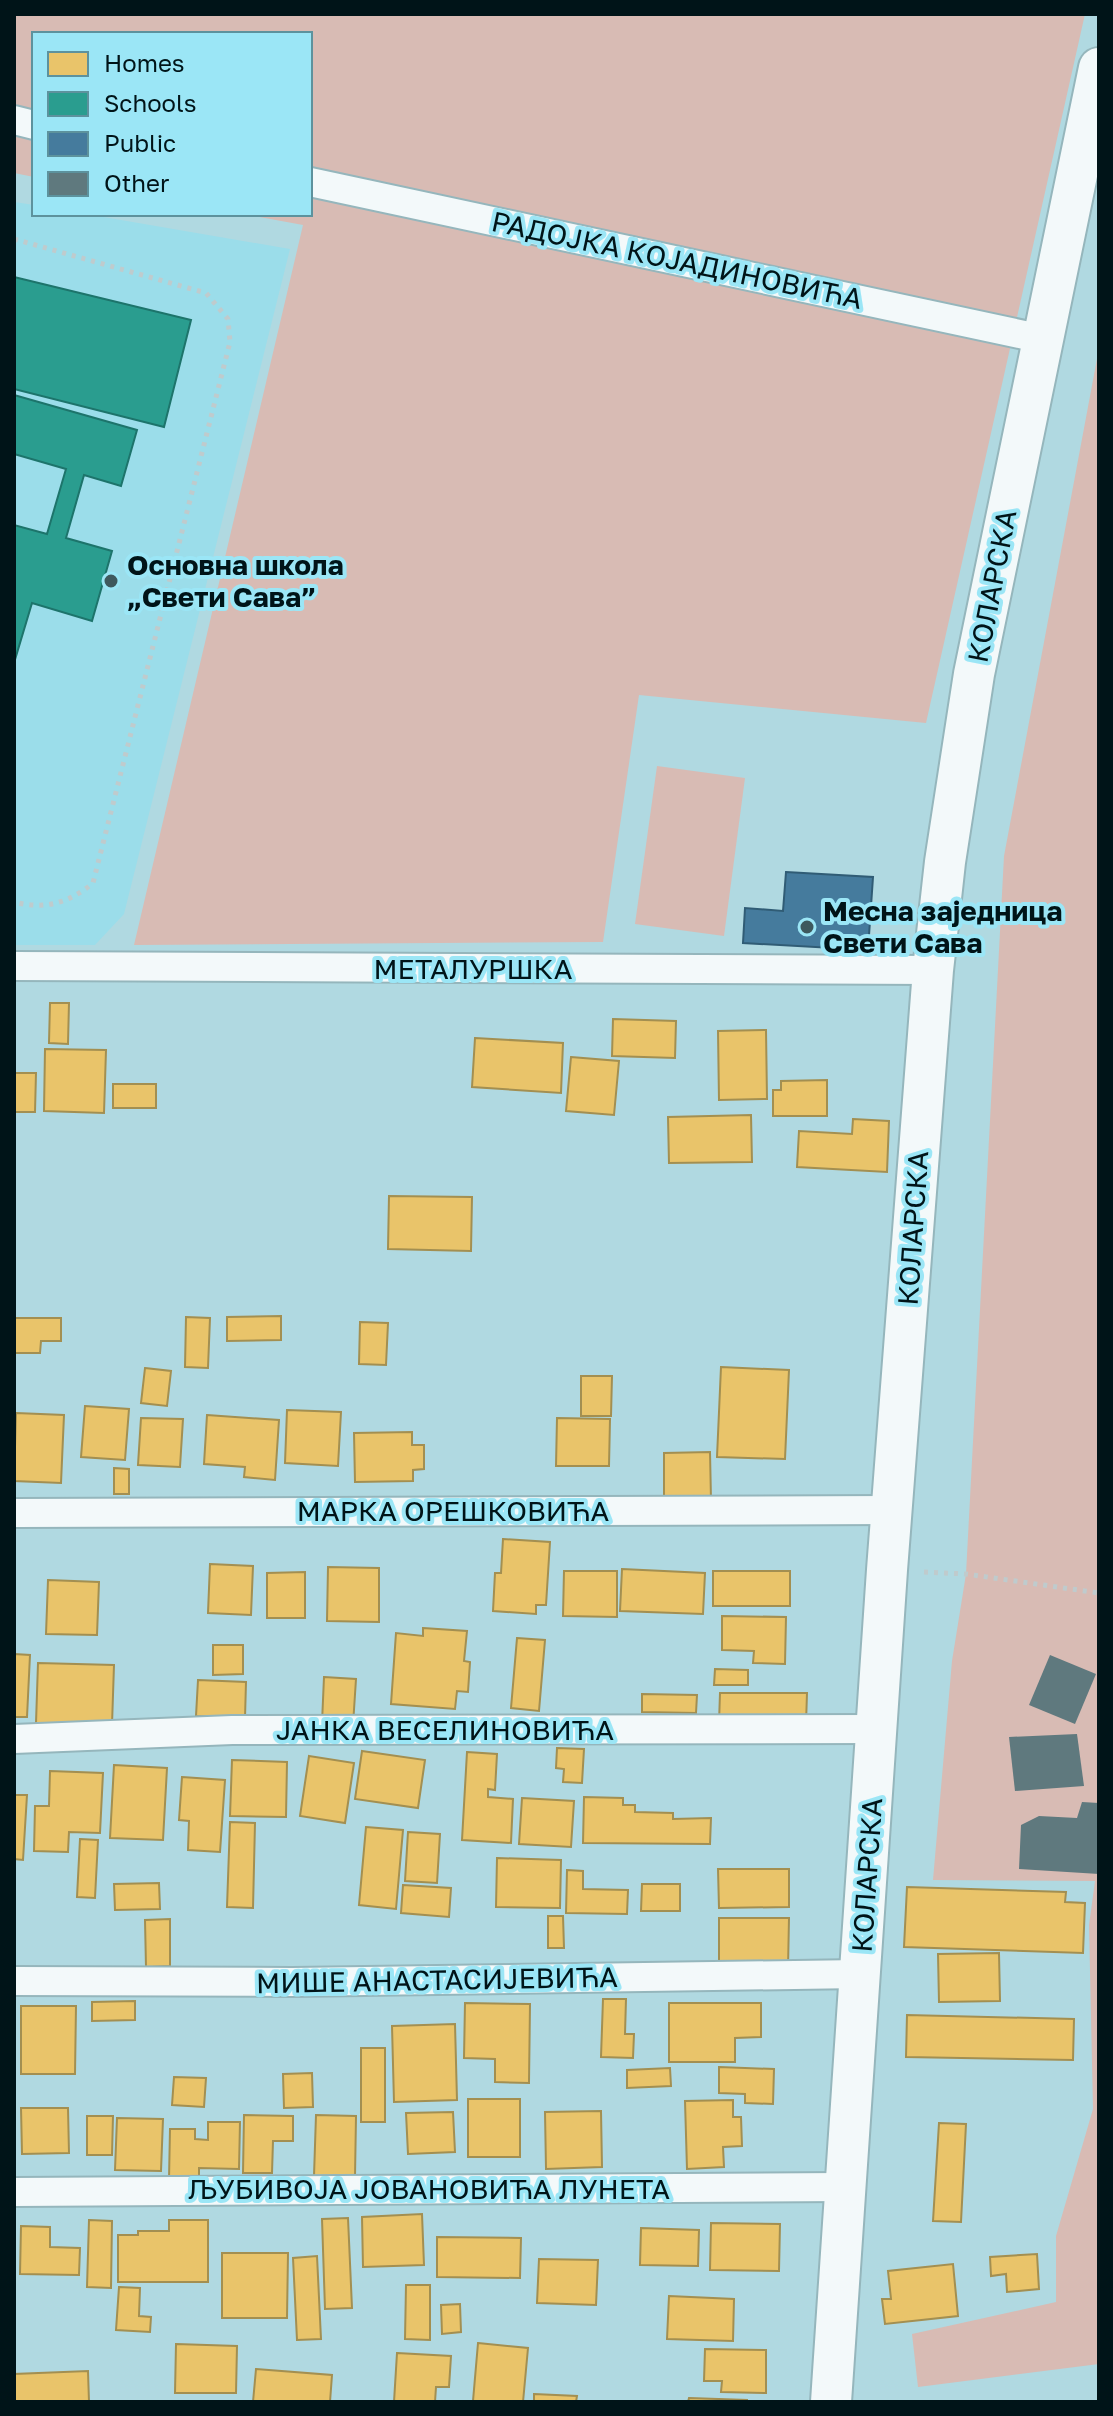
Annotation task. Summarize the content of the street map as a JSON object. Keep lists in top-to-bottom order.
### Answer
{
  "streets": {
    "main road": ["КОЛАРСКА"],
    "street": [
      "РАДОЈКА КОЈАДИНОВИЋА",
      "МЕТАЛУРШКА",
      "МАРКА ОРЕШКОВИЋА",
      "ЈАНКА ВЕСЕЛИНОВИЋА",
      "МИШЕ АНАСТАСИЈЕВИЋА",
      "ЉУБИВОЈА ЈОВАНОВИЋА ЛУНЕТА"
    ]
  },
  "crossings": [
    ["РАДОЈКА КОЈАДИНОВИЋА", "КОЛАРСКА"],
    ["КОЛАРСКА", "МЕТАЛУРШКА"],
    ["КОЛАРСКА", "МАРКА ОРЕШКОВИЋА"],
    ["КОЛАРСКА", "ЈАНКА ВЕСЕЛИНОВИЋА"],
    ["КОЛАРСКА", "МИШЕ АНАСТАСИЈЕВИЋА"],
    ["КОЛАРСКА", "ЉУБИВОЈА ЈОВАНОВИЋА ЛУНЕТА"]
  ],
  "places": ["Основна школа „Свети Сава”", "Месна заједница Свети Сава"],
  "legend": [
    "Homes",
    "Schools",
    "Public",
    "Other"
  ]
}
